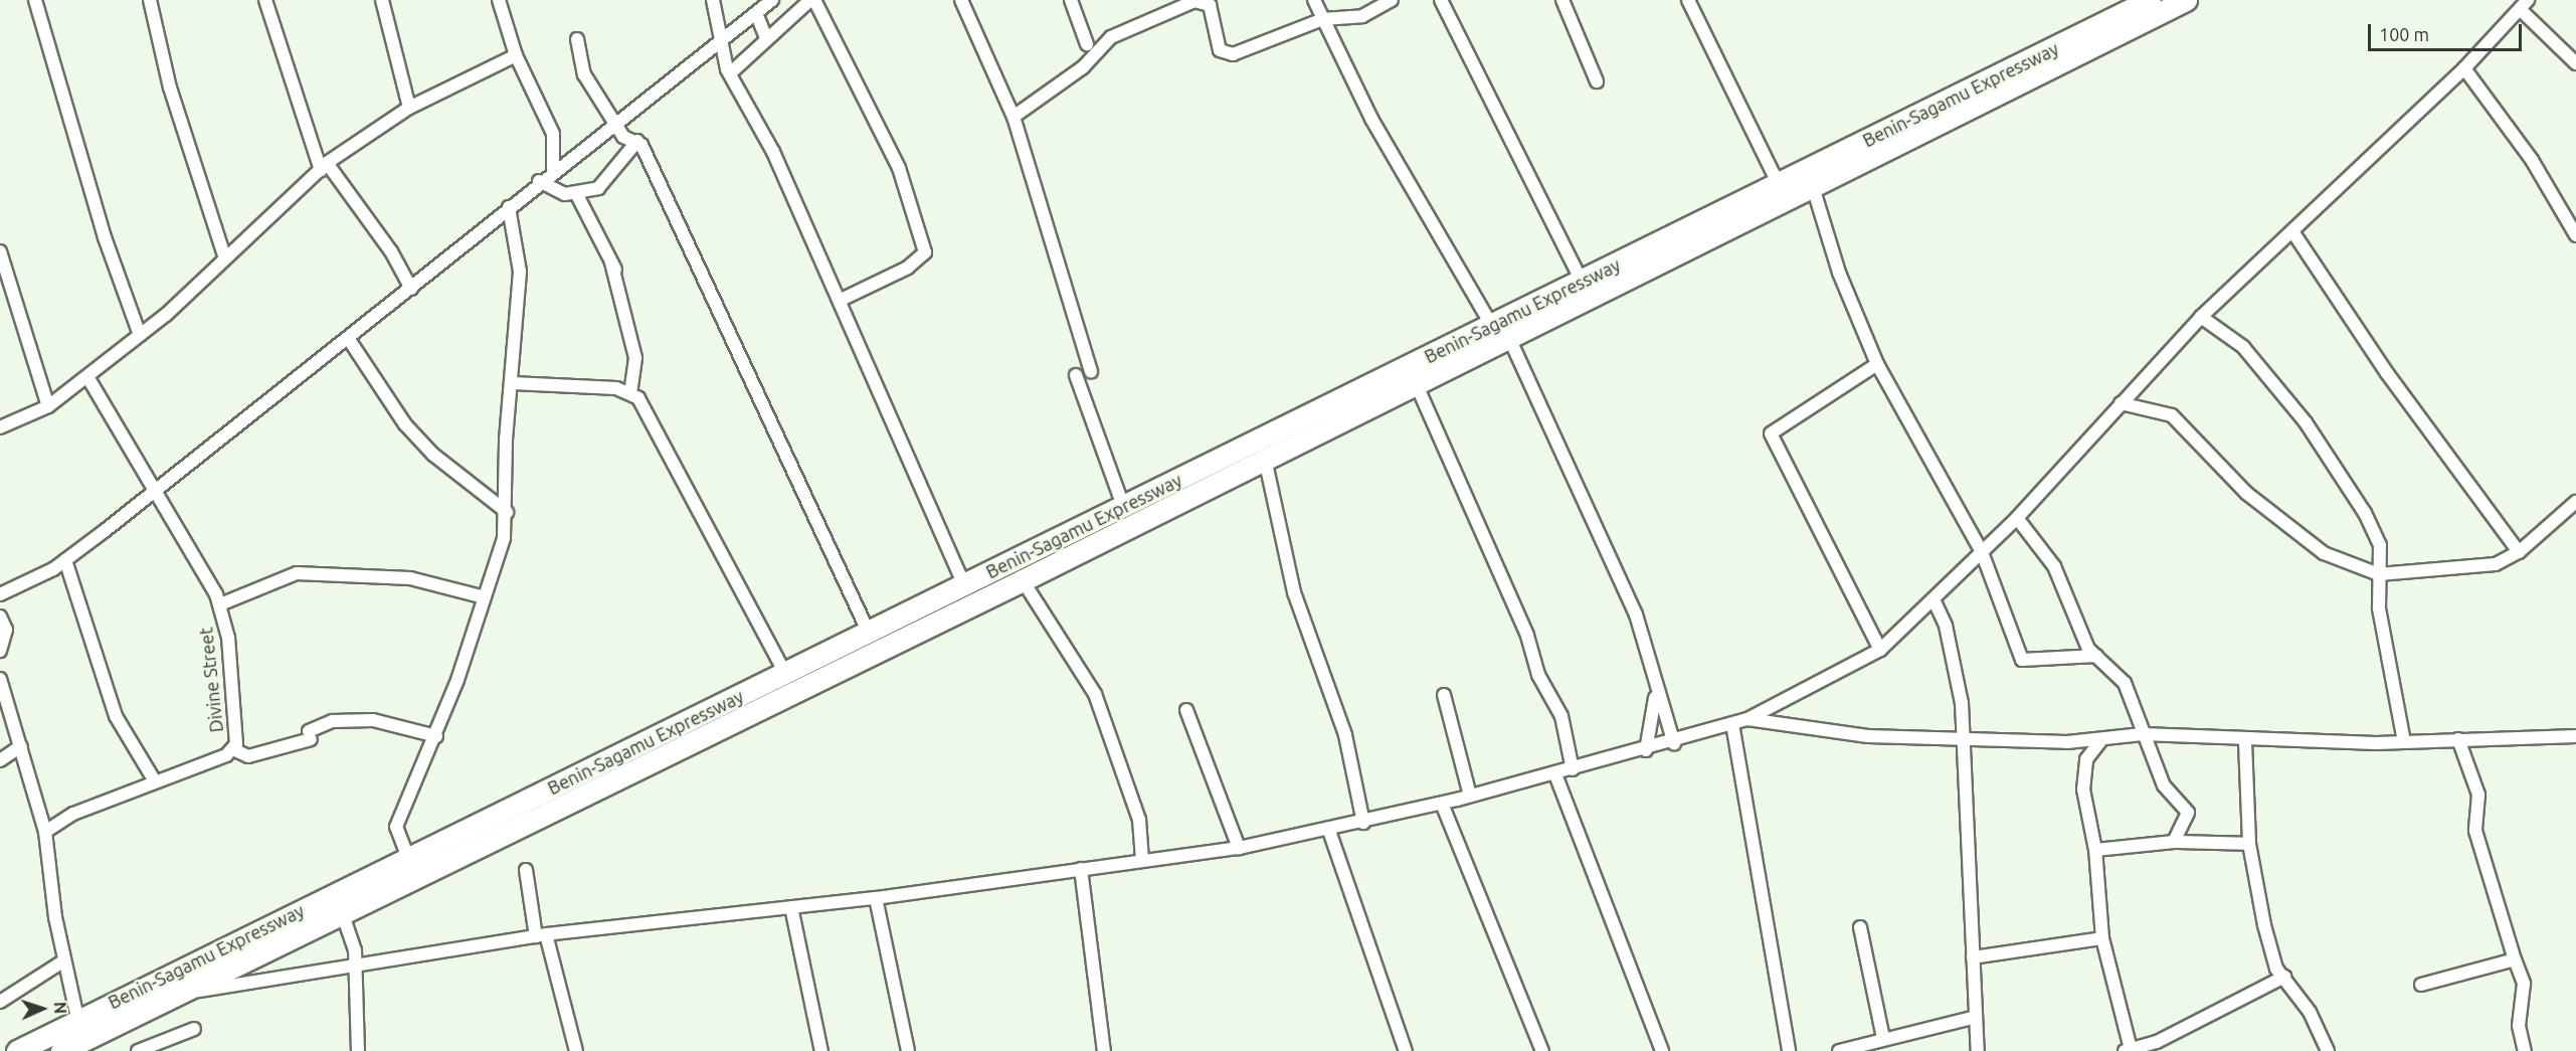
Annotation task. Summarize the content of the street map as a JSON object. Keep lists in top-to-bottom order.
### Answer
{
  "streets": {
    "highway": ["Benin-Sagamu Expressway"],
    "street": ["Divine Street"]
  },
  "scale_bar": "100 m",
  "north": "right"
}
